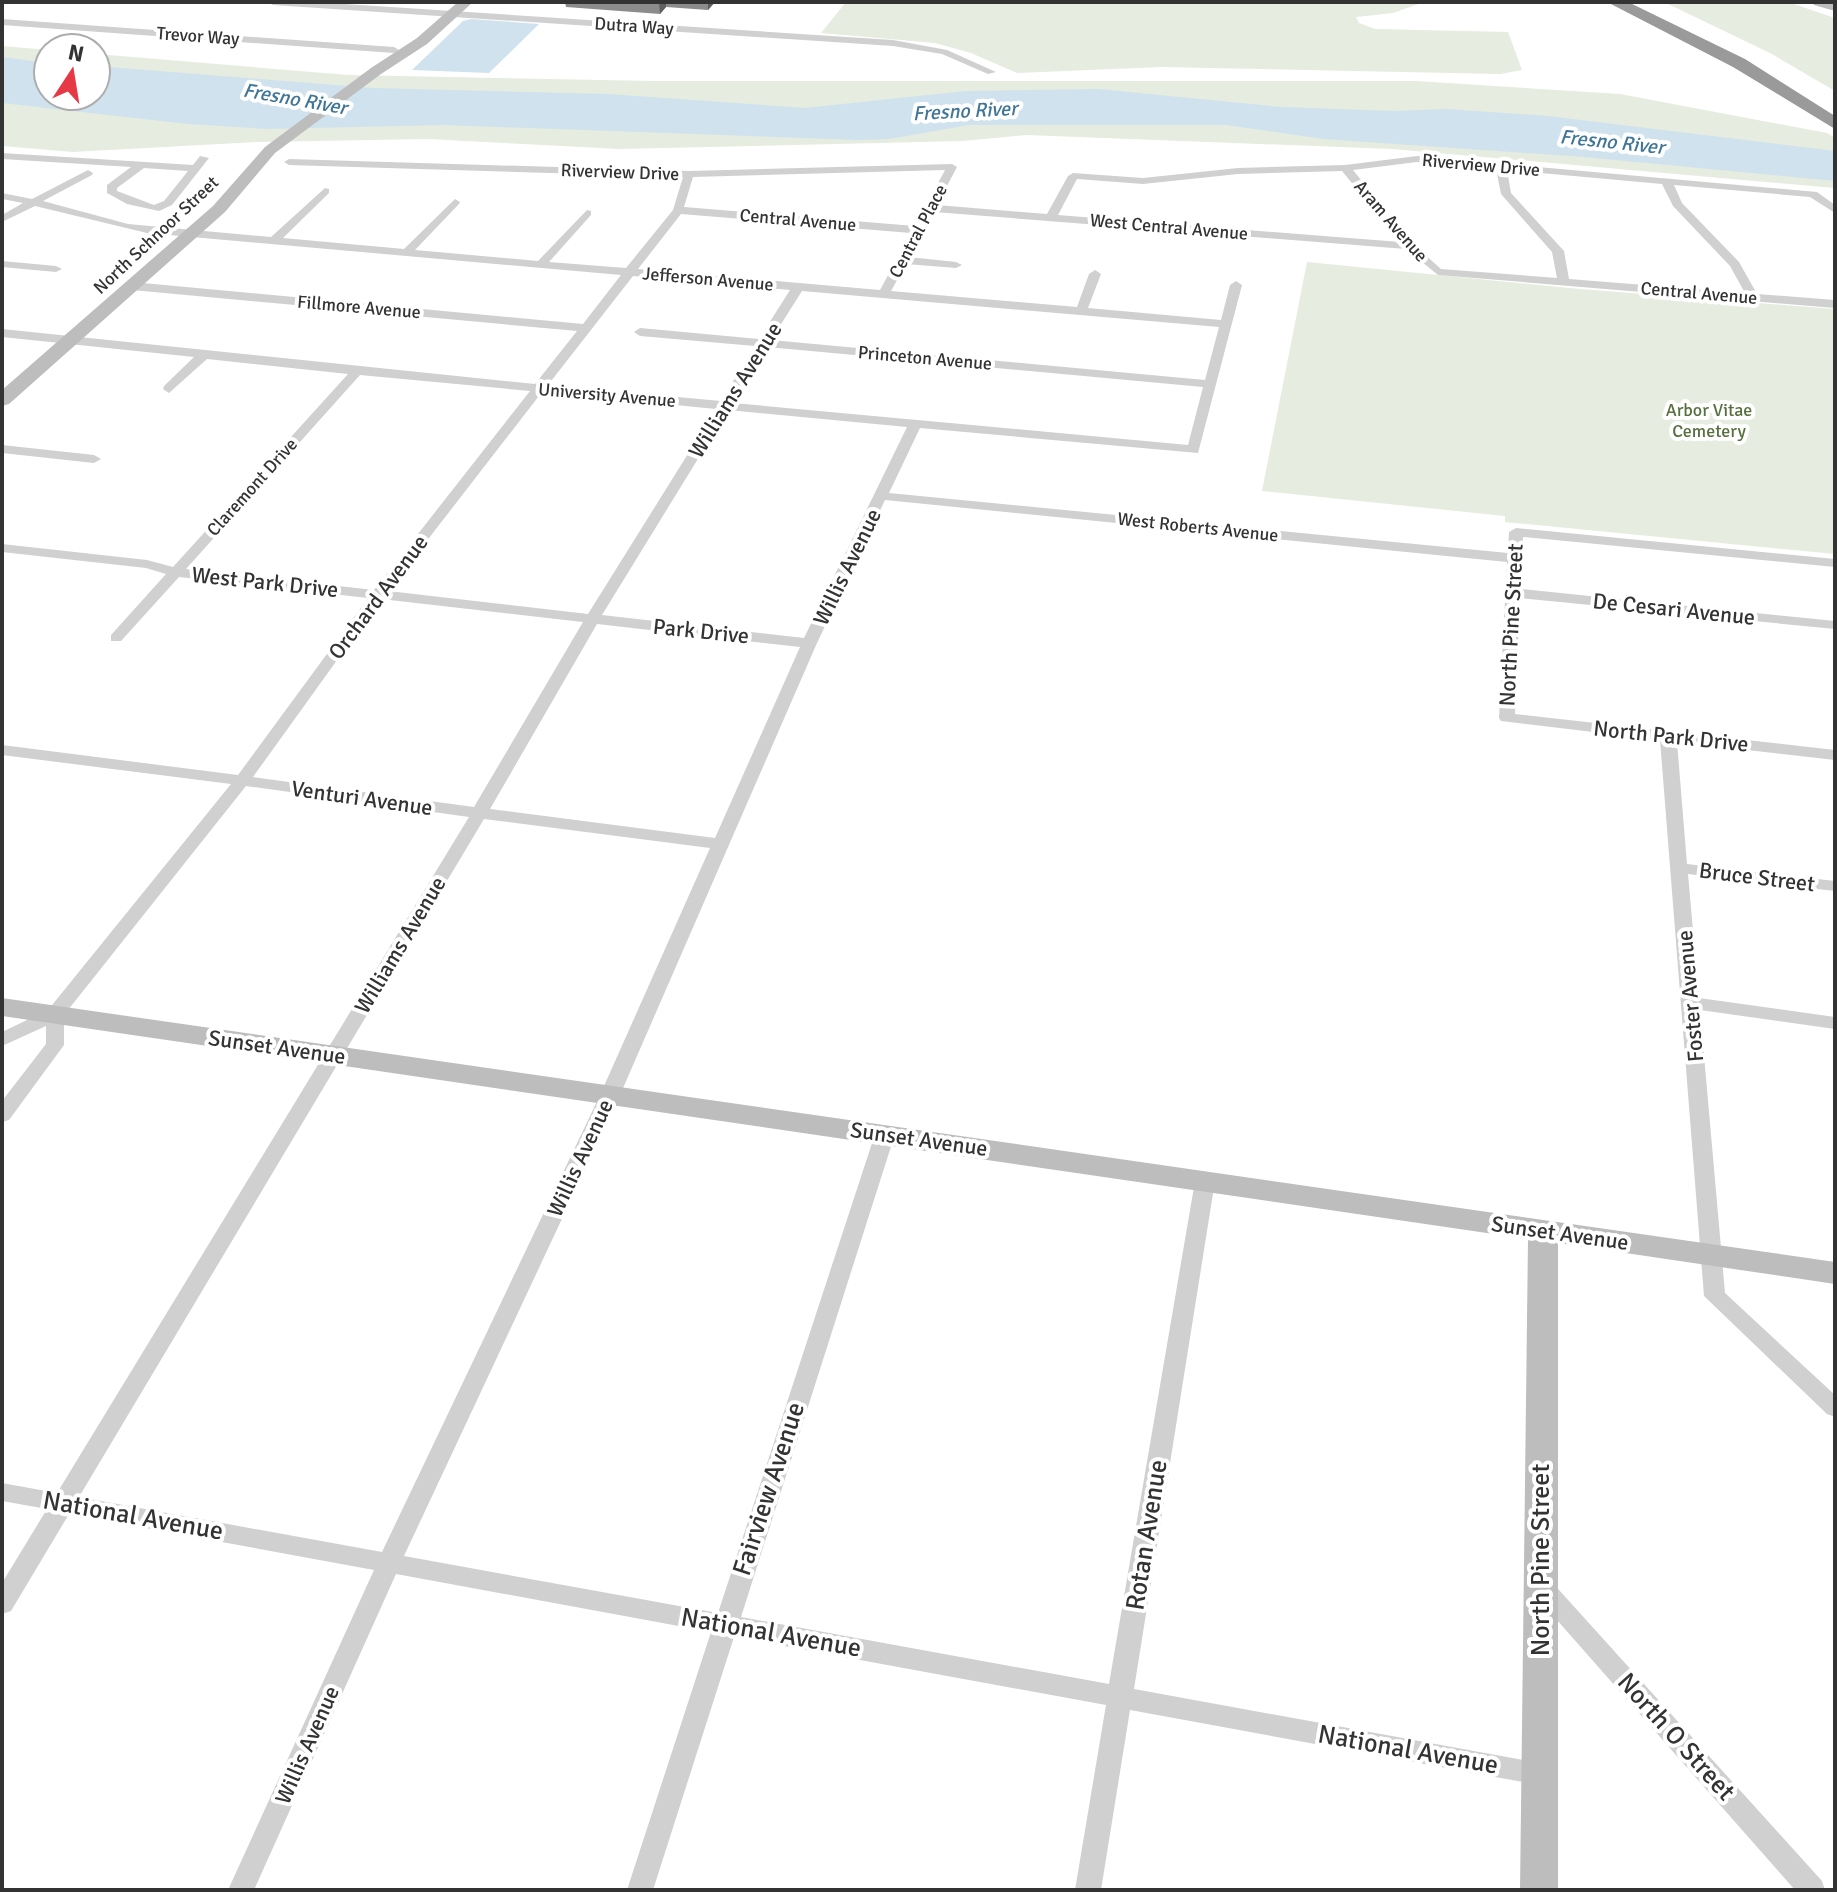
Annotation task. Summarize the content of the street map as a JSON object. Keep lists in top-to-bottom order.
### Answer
{
  "streets": {
    "main road": ["North Schnoor Street", "North Pine Street", "Sunset Avenue"],
    "street": [
      "Dutra Way",
      "Trevor Way",
      "Riverview Drive",
      "Central Avenue",
      "Aram Avenue",
      "West Central Avenue",
      "Central Place",
      "Jefferson Avenue",
      "Fillmore Avenue",
      "Princeton Avenue",
      "Williams Avenue",
      "University Avenue",
      "Claremont Drive",
      "West Roberts Avenue",
      "Willis Avenue",
      "West Park Drive",
      "Orchard Avenue",
      "De Cesari Avenue",
      "Park Drive",
      "North Park Drive",
      "Venturi Avenue",
      "Bruce Street",
      "Foster Avenue",
      "Fairview Avenue",
      "National Avenue",
      "Rotan Avenue",
      "North O Street"
    ]
  },
  "crossings": [
    ["Dutra Way", "North Schnoor Street"],
    ["Trevor Way", "North Schnoor Street"],
    ["Riverview Drive", "Aram Avenue"],
    ["Riverview Drive", "West Central Avenue"],
    ["Riverview Drive", "Central Place"],
    ["Riverview Drive", "Orchard Avenue"],
    ["Central Avenue", "Aram Avenue"],
    ["Central Avenue", "Central Place"],
    ["Central Avenue", "Orchard Avenue"],
    ["Aram Avenue", "West Central Avenue"],
    ["West Central Avenue", "Central Place"],
    ["Central Place", "Jefferson Avenue"],
    ["North Schnoor Street", "Jefferson Avenue"],
    ["North Schnoor Street", "Fillmore Avenue"],
    ["North Schnoor Street", "University Avenue"],
    ["Jefferson Avenue", "Williams Avenue"],
    ["Jefferson Avenue", "Orchard Avenue"],
    ["Fillmore Avenue", "Orchard Avenue"],
    ["Princeton Avenue", "Williams Avenue"],
    ["Princeton Avenue", "University Avenue"],
    ["Williams Avenue", "University Avenue"],
    ["Williams Avenue", "West Park Drive"],
    ["Williams Avenue", "Park Drive"],
    ["Williams Avenue", "Venturi Avenue"],
    ["Williams Avenue", "Sunset Avenue"],
    ["Williams Avenue", "National Avenue"],
    ["University Avenue", "Claremont Drive"],
    ["University Avenue", "Willis Avenue"],
    ["University Avenue", "Orchard Avenue"],
    ["Claremont Drive", "West Park Drive"],
    ["West Roberts Avenue", "Willis Avenue"],
    ["West Roberts Avenue", "North Pine Street"],
    ["Willis Avenue", "Park Drive"],
    ["Willis Avenue", "Venturi Avenue"],
    ["Willis Avenue", "Sunset Avenue"],
    ["Willis Avenue", "National Avenue"],
    ["West Park Drive", "Orchard Avenue"],
    ["West Park Drive", "Park Drive"],
    ["Orchard Avenue", "Venturi Avenue"],
    ["Orchard Avenue", "Sunset Avenue"],
    ["De Cesari Avenue", "North Pine Street"],
    ["North Pine Street", "North Park Drive"],
    ["North Pine Street", "Sunset Avenue"],
    ["North Pine Street", "National Avenue"],
    ["North Pine Street", "North O Street"],
    ["North Park Drive", "Foster Avenue"],
    ["Bruce Street", "Foster Avenue"],
    ["Foster Avenue", "Sunset Avenue"],
    ["Sunset Avenue", "Fairview Avenue"],
    ["Sunset Avenue", "Rotan Avenue"],
    ["Fairview Avenue", "National Avenue"],
    ["National Avenue", "Rotan Avenue"]
  ],
  "water": ["Fresno River"],
  "parks": ["Arbor Vitae Cemetery"],
  "north": "top"
}
